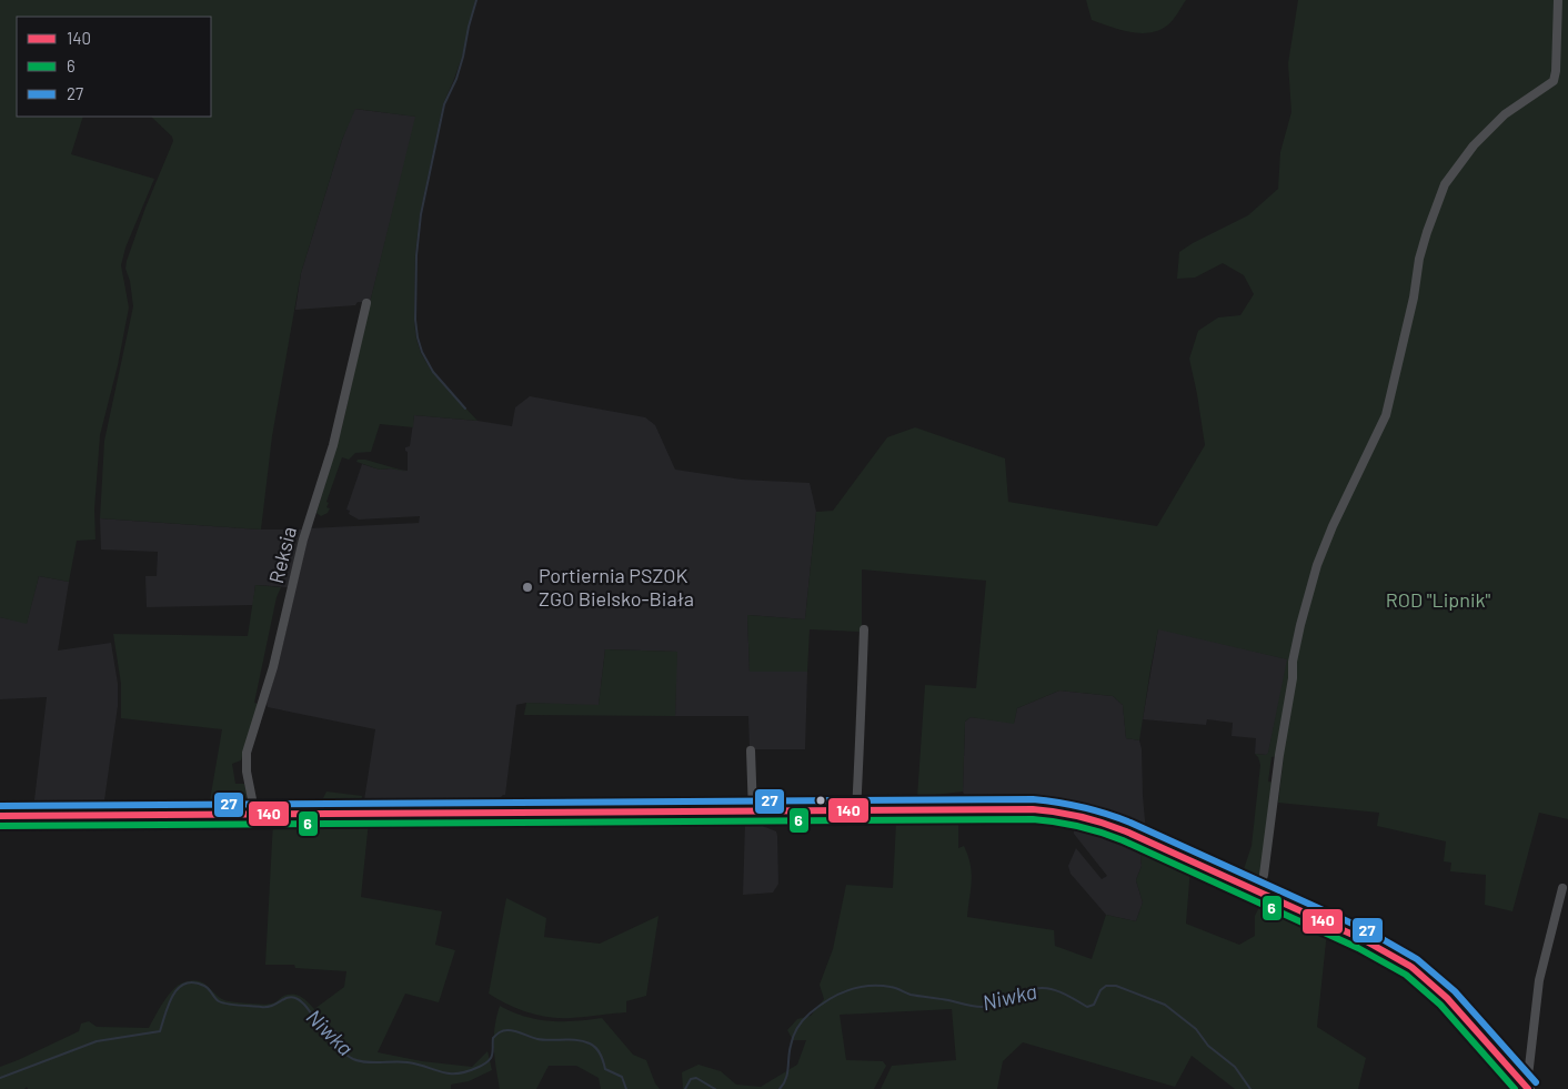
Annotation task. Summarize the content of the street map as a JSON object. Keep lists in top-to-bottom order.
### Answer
{
  "streets": {
    "street": ["Reksia"]
  },
  "water": ["Niwka"],
  "parks": ["ROD \"Lipnik\""],
  "places": ["Portiernia PSZOK ZGO Bielsko-Biała"],
  "lines": ["transit line 27", "transit line 140", "transit line 6"],
  "legend": ["140", "6", "27"]
}
